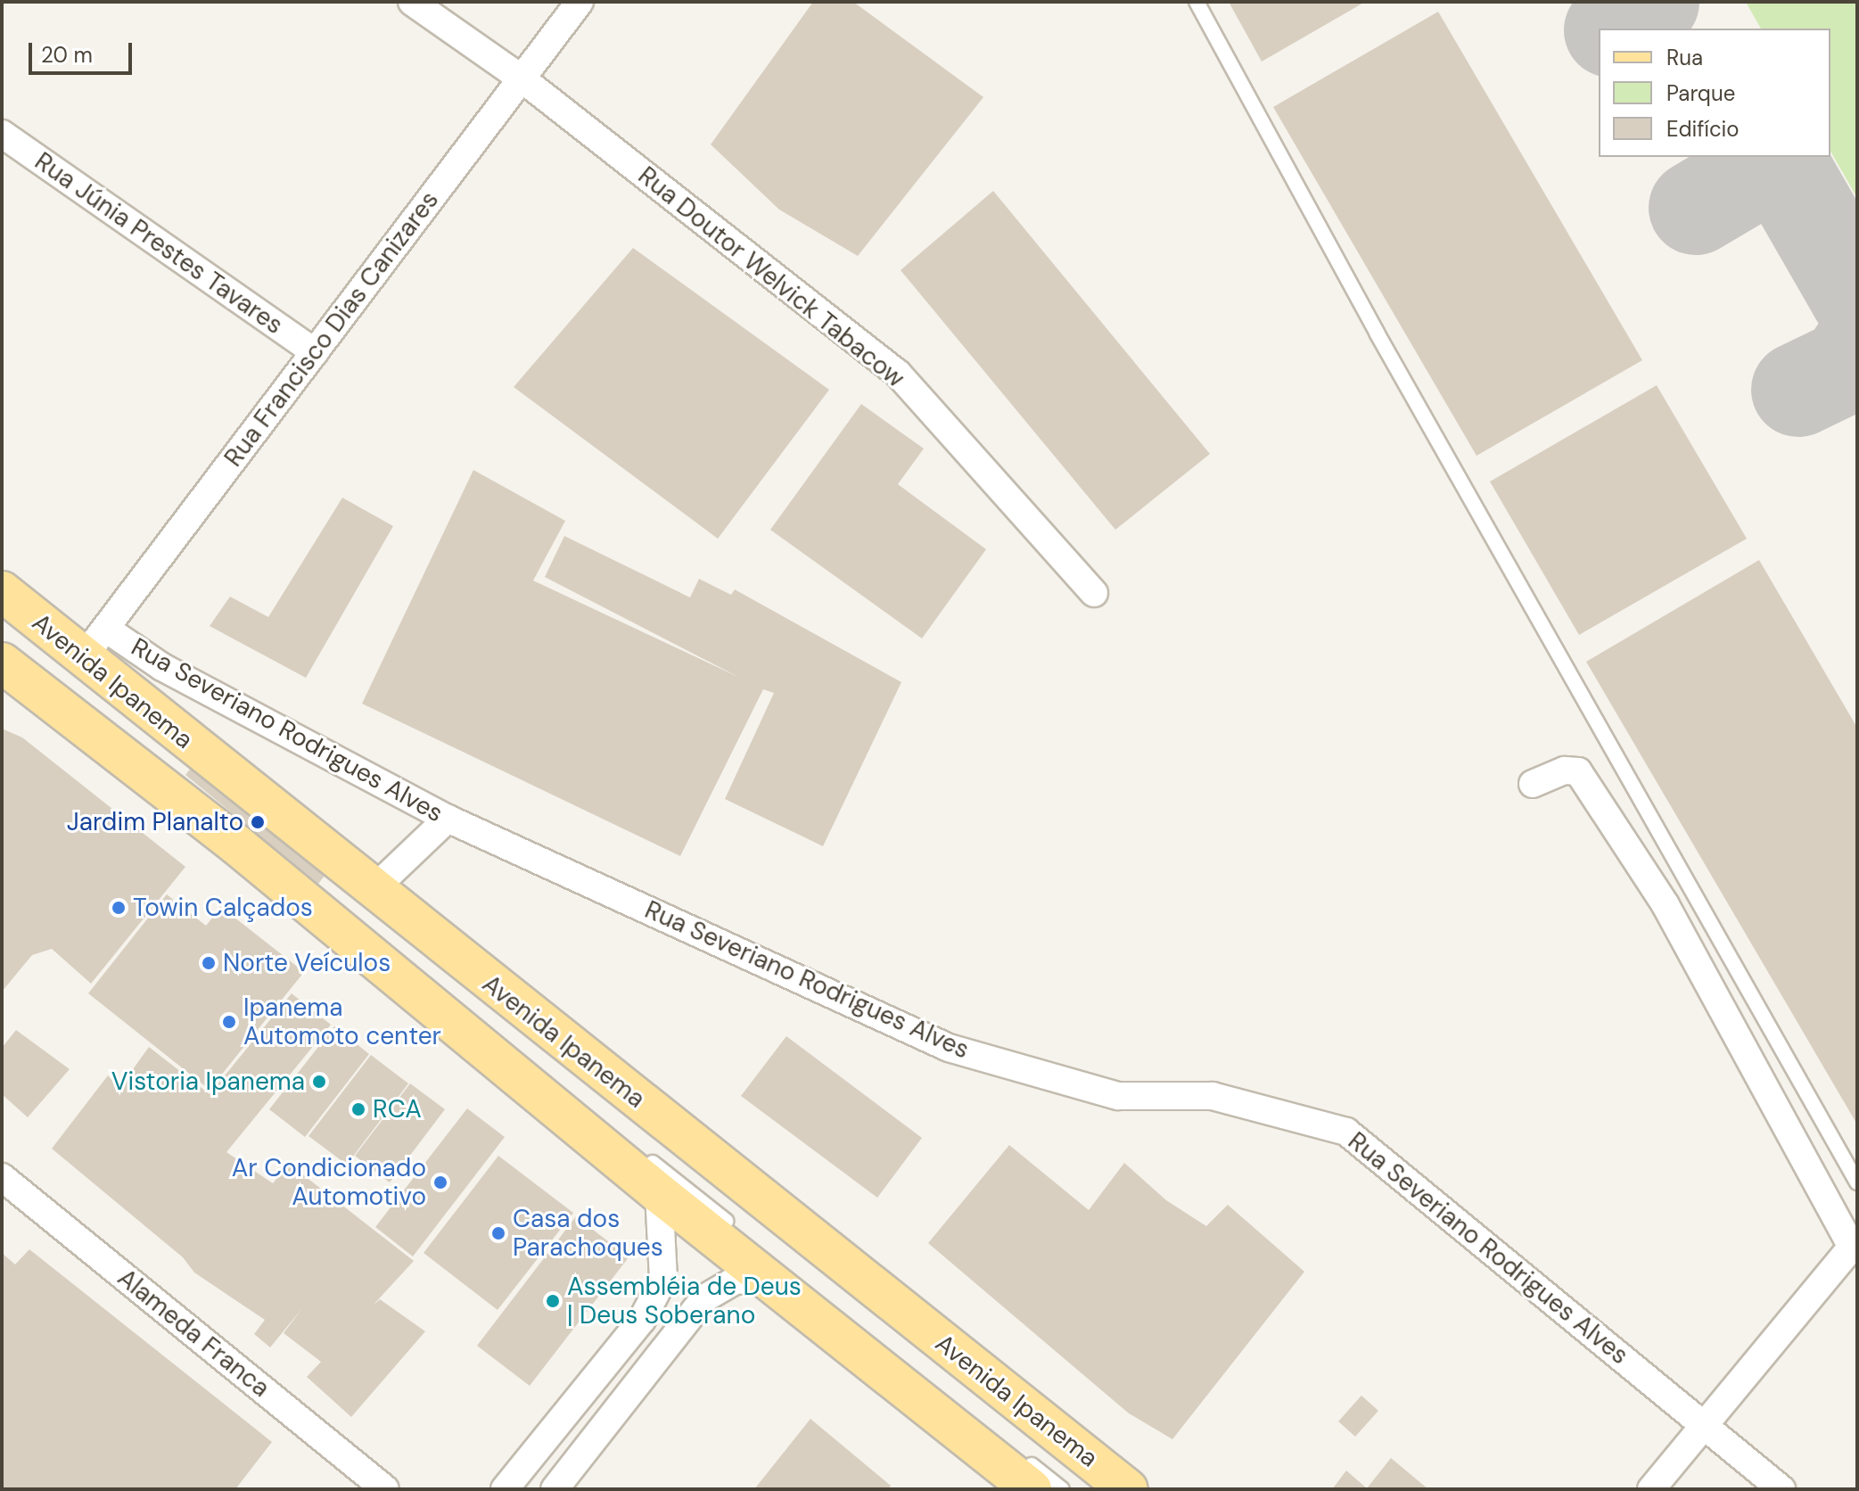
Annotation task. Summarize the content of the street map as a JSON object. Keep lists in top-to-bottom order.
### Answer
{
  "streets": {
    "main road": ["Avenida Ipanema"],
    "street": [
      "Rua Júnia Prestes Tavares",
      "Rua Doutor Welvick Tabacow",
      "Rua Francisco Dias Canizares",
      "Rua Severiano Rodrigues Alves",
      "Alameda Franca"
    ]
  },
  "crossings": [
    ["Rua Júnia Prestes Tavares", "Rua Francisco Dias Canizares"],
    ["Rua Doutor Welvick Tabacow", "Rua Francisco Dias Canizares"],
    ["Rua Francisco Dias Canizares", "Avenida Ipanema"],
    ["Rua Francisco Dias Canizares", "Rua Severiano Rodrigues Alves"],
    ["Avenida Ipanema", "Rua Severiano Rodrigues Alves"]
  ],
  "places": [
    "Jardim Planalto",
    "Towin Calçados",
    "Norte Veículos",
    "Ipanema Automoto center",
    "Vistoria Ipanema",
    "RCA",
    "Ar Condicionado Automotivo",
    "Casa dos Parachoques",
    "Assembléia de Deus | Deus Soberano"
  ],
  "legend": ["Rua", "Parque", "Edifício"],
  "scale_bar": "20 m"
}
